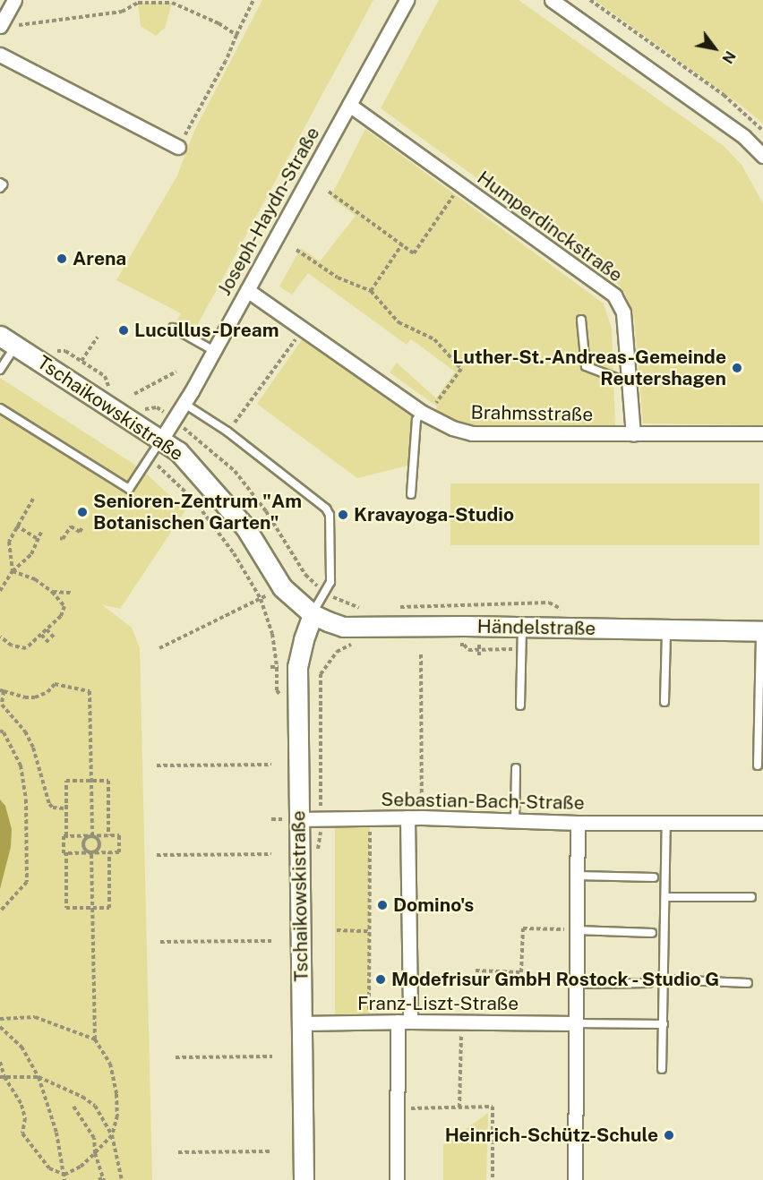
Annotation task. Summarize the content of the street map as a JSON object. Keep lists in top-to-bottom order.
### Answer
{
  "streets": {
    "street": [
      "Joseph-Haydn-Straße",
      "Humperdinckstraße",
      "Tschaikowskistraße",
      "Brahmsstraße",
      "Händelstraße",
      "Sebastian-Bach-Straße",
      "Franz-Liszt-Straße"
    ]
  },
  "crossings": [
    ["Joseph-Haydn-Straße", "Humperdinckstraße"],
    ["Joseph-Haydn-Straße", "Tschaikowskistraße"],
    ["Joseph-Haydn-Straße", "Brahmsstraße"],
    ["Humperdinckstraße", "Brahmsstraße"],
    ["Tschaikowskistraße", "Händelstraße"],
    ["Tschaikowskistraße", "Sebastian-Bach-Straße"],
    ["Tschaikowskistraße", "Franz-Liszt-Straße"]
  ],
  "places": [
    "Arena",
    "Lucullus-Dream",
    "Luther-St.-Andreas-Gemeinde Reutershagen",
    "Senioren-Zentrum \"Am Botanischen Garten\"",
    "Kravayoga-Studio",
    "Domino's",
    "Modefrisur GmbH Rostock - Studio G",
    "Heinrich-Schütz-Schule"
  ],
  "north": "bottom right"
}
